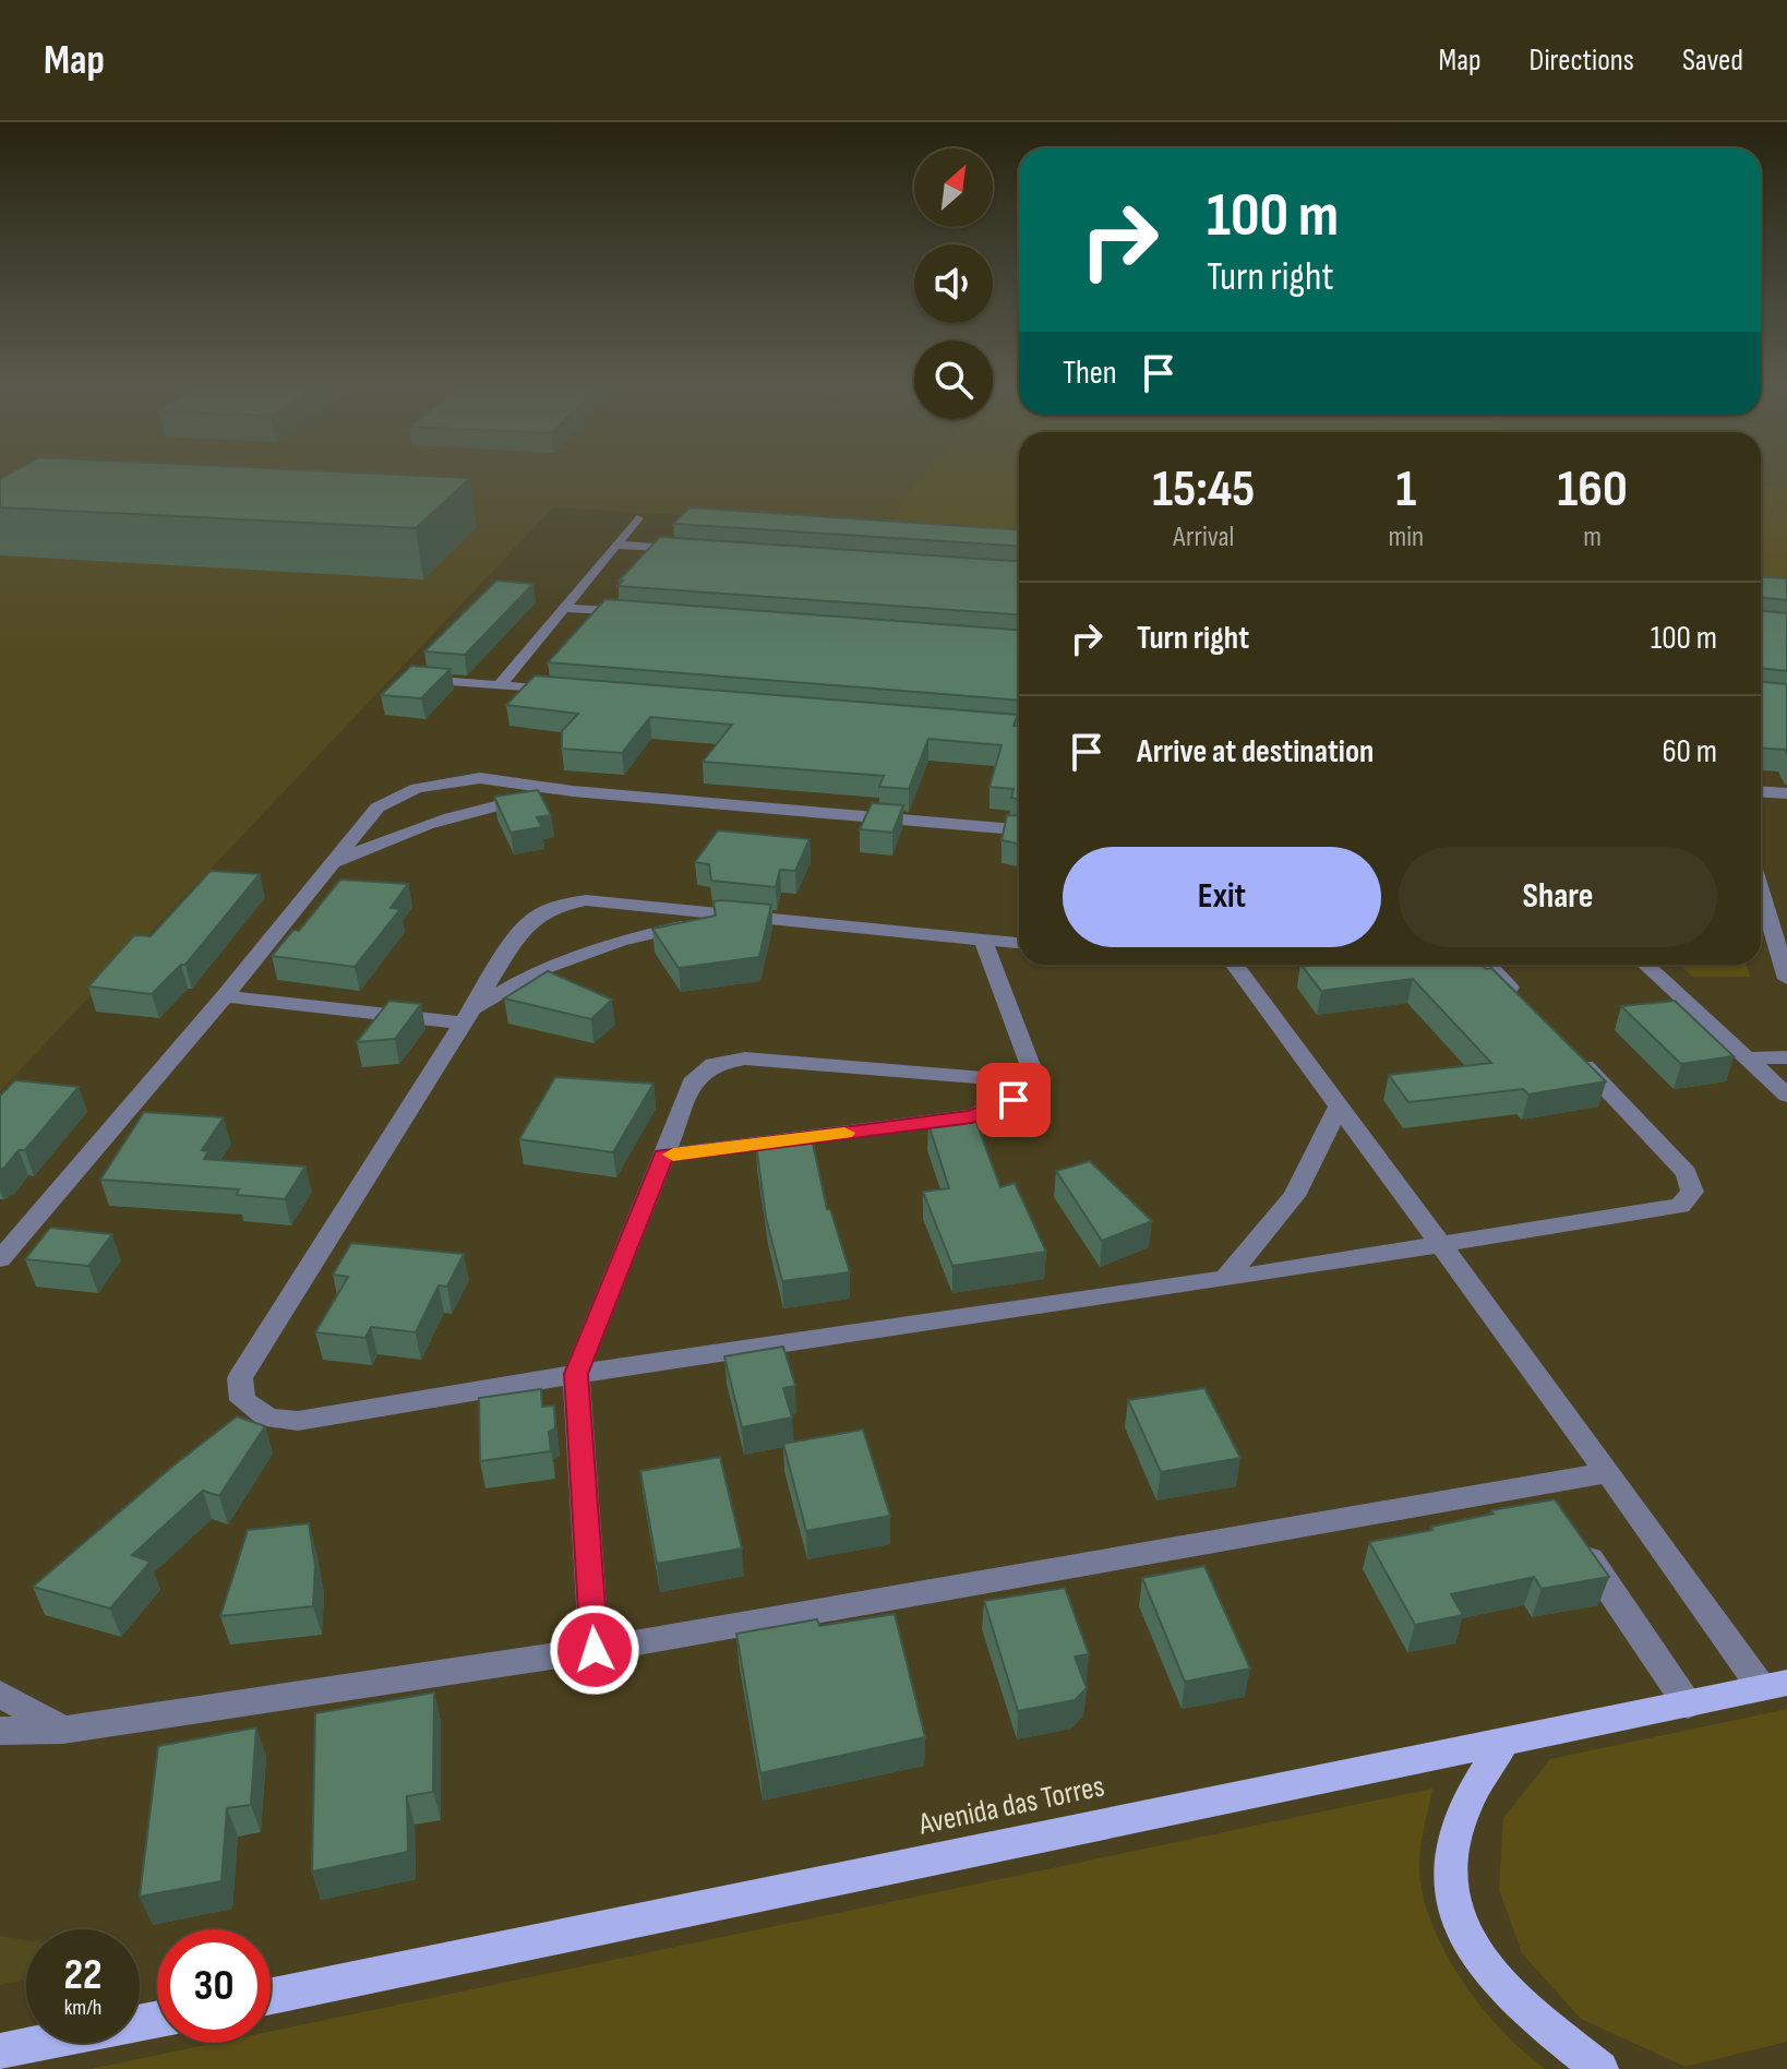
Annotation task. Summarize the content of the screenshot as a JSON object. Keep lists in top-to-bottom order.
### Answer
{
  "streets": {
    "main road": ["Avenida das Torres"]
  },
  "north": "top right",
  "page": {
    "header": "Map",
    "nav": ["Map", "Directions", "Saved"],
    "turn": ["100 m", "Turn right"],
    "then": "Then",
    "eta": [
      "15:45",
      "Arrival",
      "1",
      "min",
      "160",
      "m"
    ],
    "list": [
      {
        "name": "Turn right",
        "value": "100 m"
      },
      {
        "name": "Arrive at destination",
        "value": "60 m"
      }
    ],
    "buttons": ["Exit", "Share"],
    "speed": "22 km/h",
    "limit": "30"
  }
}
